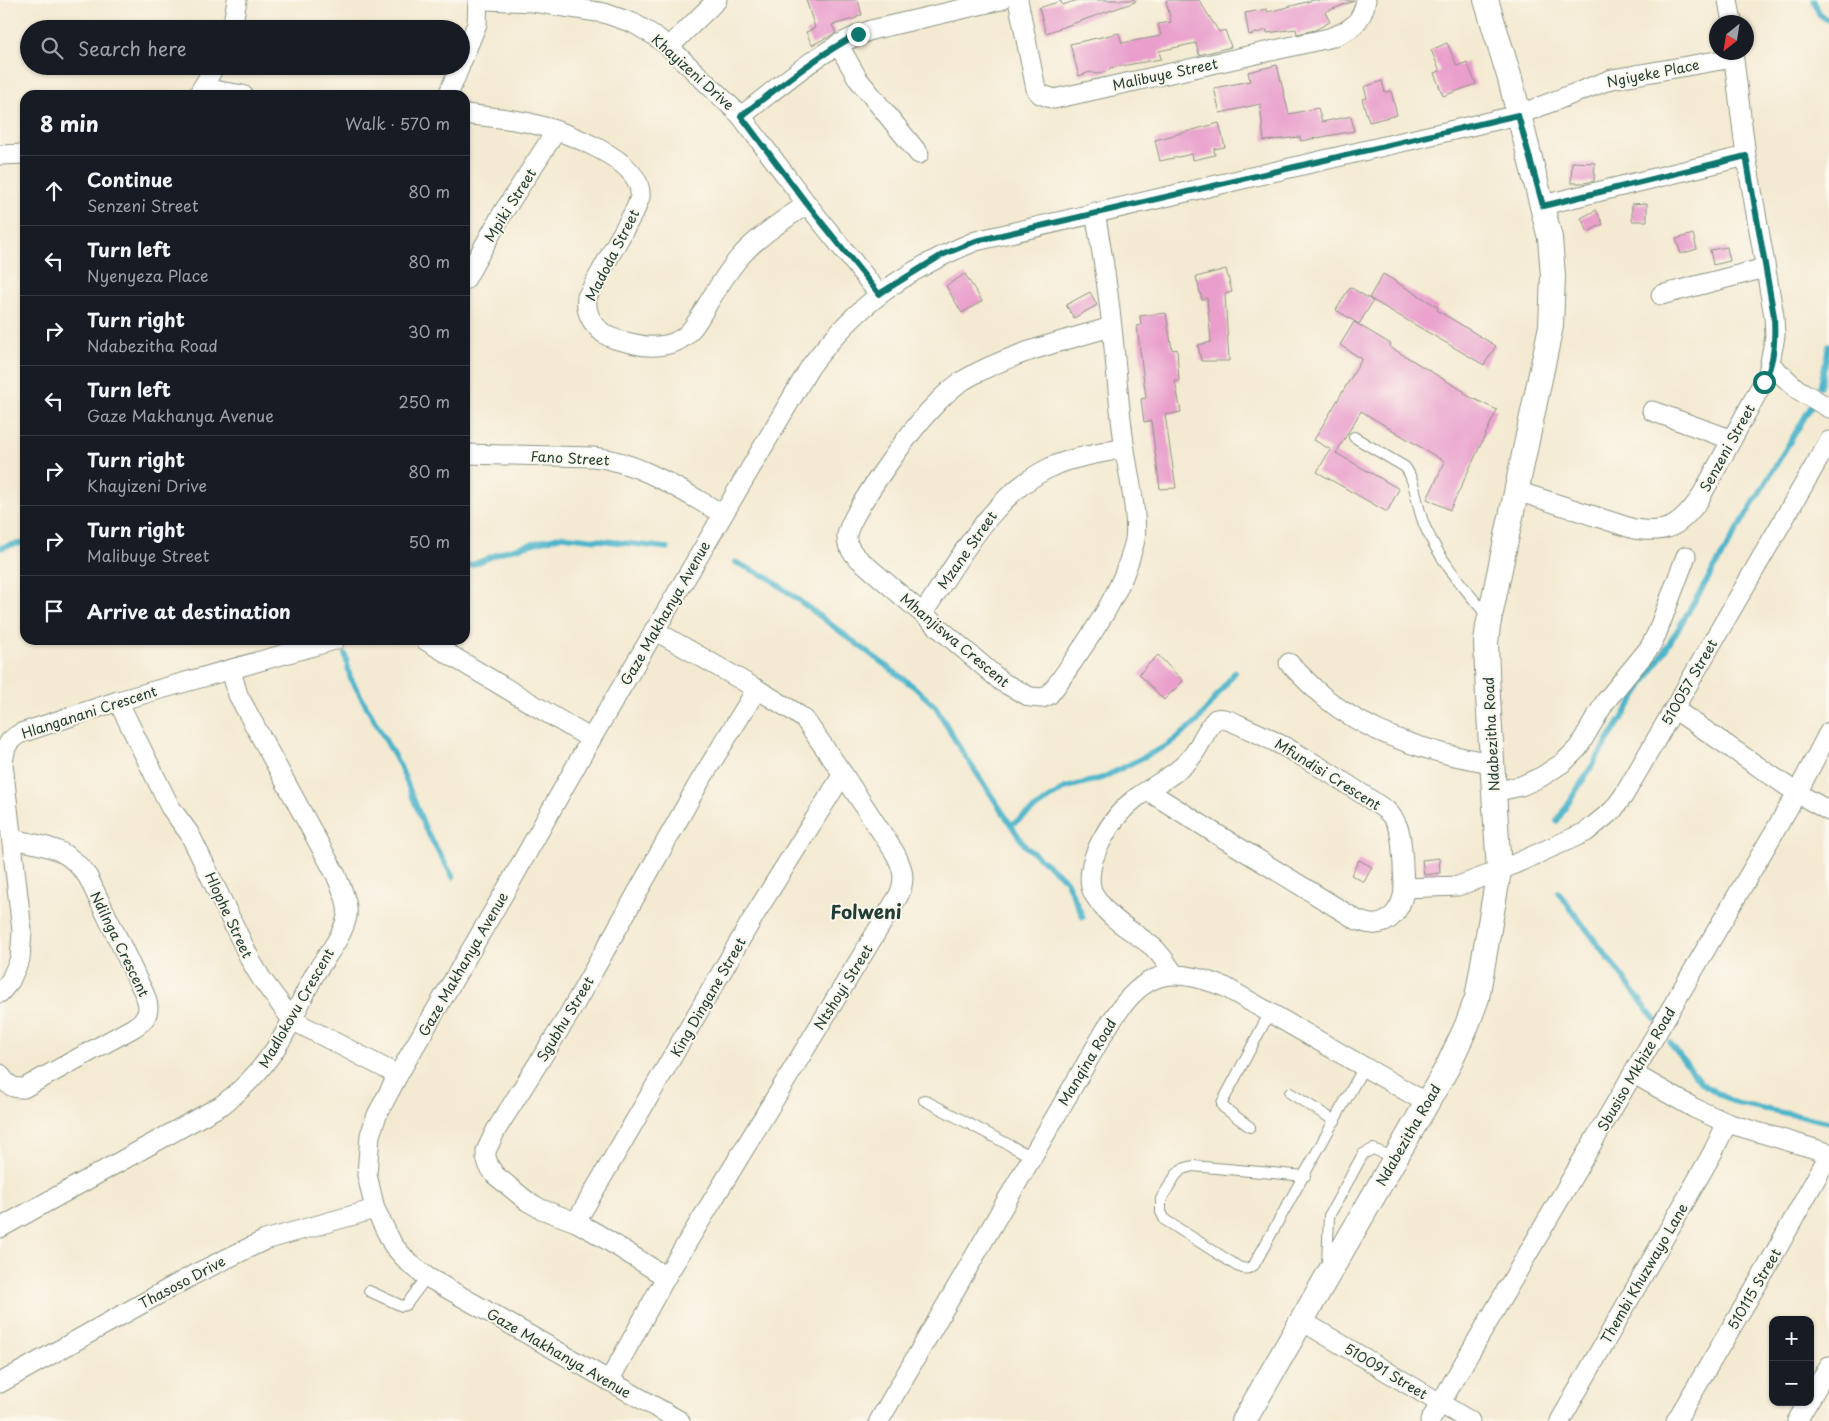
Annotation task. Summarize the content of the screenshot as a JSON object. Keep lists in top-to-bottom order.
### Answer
{
  "streets": {
    "street": [
      "Khayizeni Drive",
      "Ngiyeke Place",
      "Malibuye Street",
      "Mpiki Street",
      "Madoda Street",
      "Senzeni Street",
      "Fano Street",
      "Mzane Street",
      "Gaze Makhanya Avenue",
      "Mhanjiswa Crescent",
      "510057 Street",
      "Hlanganani Crescent",
      "Ndabezitha Road",
      "Mfundisi Crescent",
      "Hlophe Street",
      "Ndilnga Crescent",
      "Ntshoyi Street",
      "King Dingane Street",
      "Madlokovu Crescent",
      "Sgubhu Street",
      "Manqina Road",
      "Sbusiso Mkhize Road",
      "Thembi Khuzwayo Lane",
      "Thasoso Drive",
      "510115 Street",
      "510091 Street"
    ]
  },
  "crossings": [
    ["Khayizeni Drive", "Madoda Street"],
    ["Khayizeni Drive", "Gaze Makhanya Avenue"],
    ["Ngiyeke Place", "Gaze Makhanya Avenue"],
    ["Ngiyeke Place", "Ndabezitha Road"],
    ["Mpiki Street", "Madoda Street"],
    ["Senzeni Street", "Ndabezitha Road"],
    ["Fano Street", "Gaze Makhanya Avenue"],
    ["Mzane Street", "Mhanjiswa Crescent"],
    ["Gaze Makhanya Avenue", "Mhanjiswa Crescent"],
    ["Gaze Makhanya Avenue", "Ndabezitha Road"],
    ["Gaze Makhanya Avenue", "Hlophe Street"],
    ["Gaze Makhanya Avenue", "Ntshoyi Street"],
    ["Gaze Makhanya Avenue", "Thasoso Drive"],
    ["510057 Street", "Ndabezitha Road"],
    ["510057 Street", "Mfundisi Crescent"],
    ["Hlanganani Crescent", "Hlophe Street"],
    ["Hlanganani Crescent", "Ndilnga Crescent"],
    ["Hlanganani Crescent", "Madlokovu Crescent"],
    ["Ndabezitha Road", "Manqina Road"],
    ["Ndabezitha Road", "510091 Street"],
    ["Mfundisi Crescent", "Manqina Road"],
    ["Hlophe Street", "Madlokovu Crescent"],
    ["Ntshoyi Street", "King Dingane Street"],
    ["Ntshoyi Street", "Sgubhu Street"],
    ["King Dingane Street", "Sgubhu Street"],
    ["Sbusiso Mkhize Road", "510091 Street"]
  ],
  "districts": ["Folweni"],
  "north": "bottom left",
  "page": {
    "search": "Search here",
    "heading": ["8 min", "Walk · 570 m"],
    "list": [
      ["Continue", "Senzeni Street", "80 m"],
      ["Turn left", "Nyenyeza Place", "80 m"],
      ["Turn right", "Ndabezitha Road", "30 m"],
      ["Turn left", "Gaze Makhanya Avenue", "250 m"],
      ["Turn right", "Khayizeni Drive", "80 m"],
      ["Turn right", "Malibuye Street", "50 m"],
      "Arrive at destination"
    ],
    "map_buttons": ["+", "−"]
  }
}
